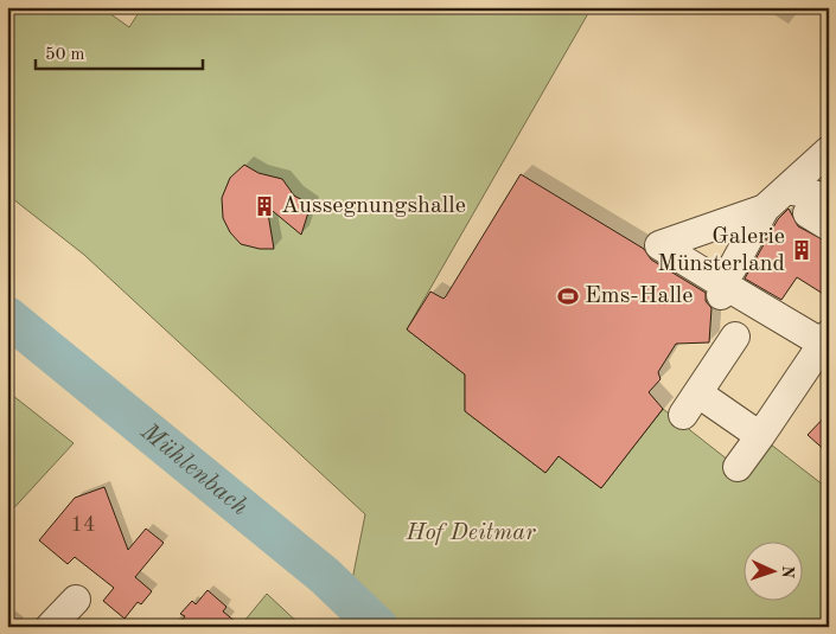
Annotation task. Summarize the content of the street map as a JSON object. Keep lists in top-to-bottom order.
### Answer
{
  "water": ["Mühlenbach"],
  "parks": ["Hof Deitmar"],
  "places": {
    "building": ["Aussegnungshalle", "Galerie Münsterland"],
    "sports": ["Ems-Halle"]
  },
  "house_numbers": ["14"],
  "scale_bar": "50 m",
  "north": "right"
}
